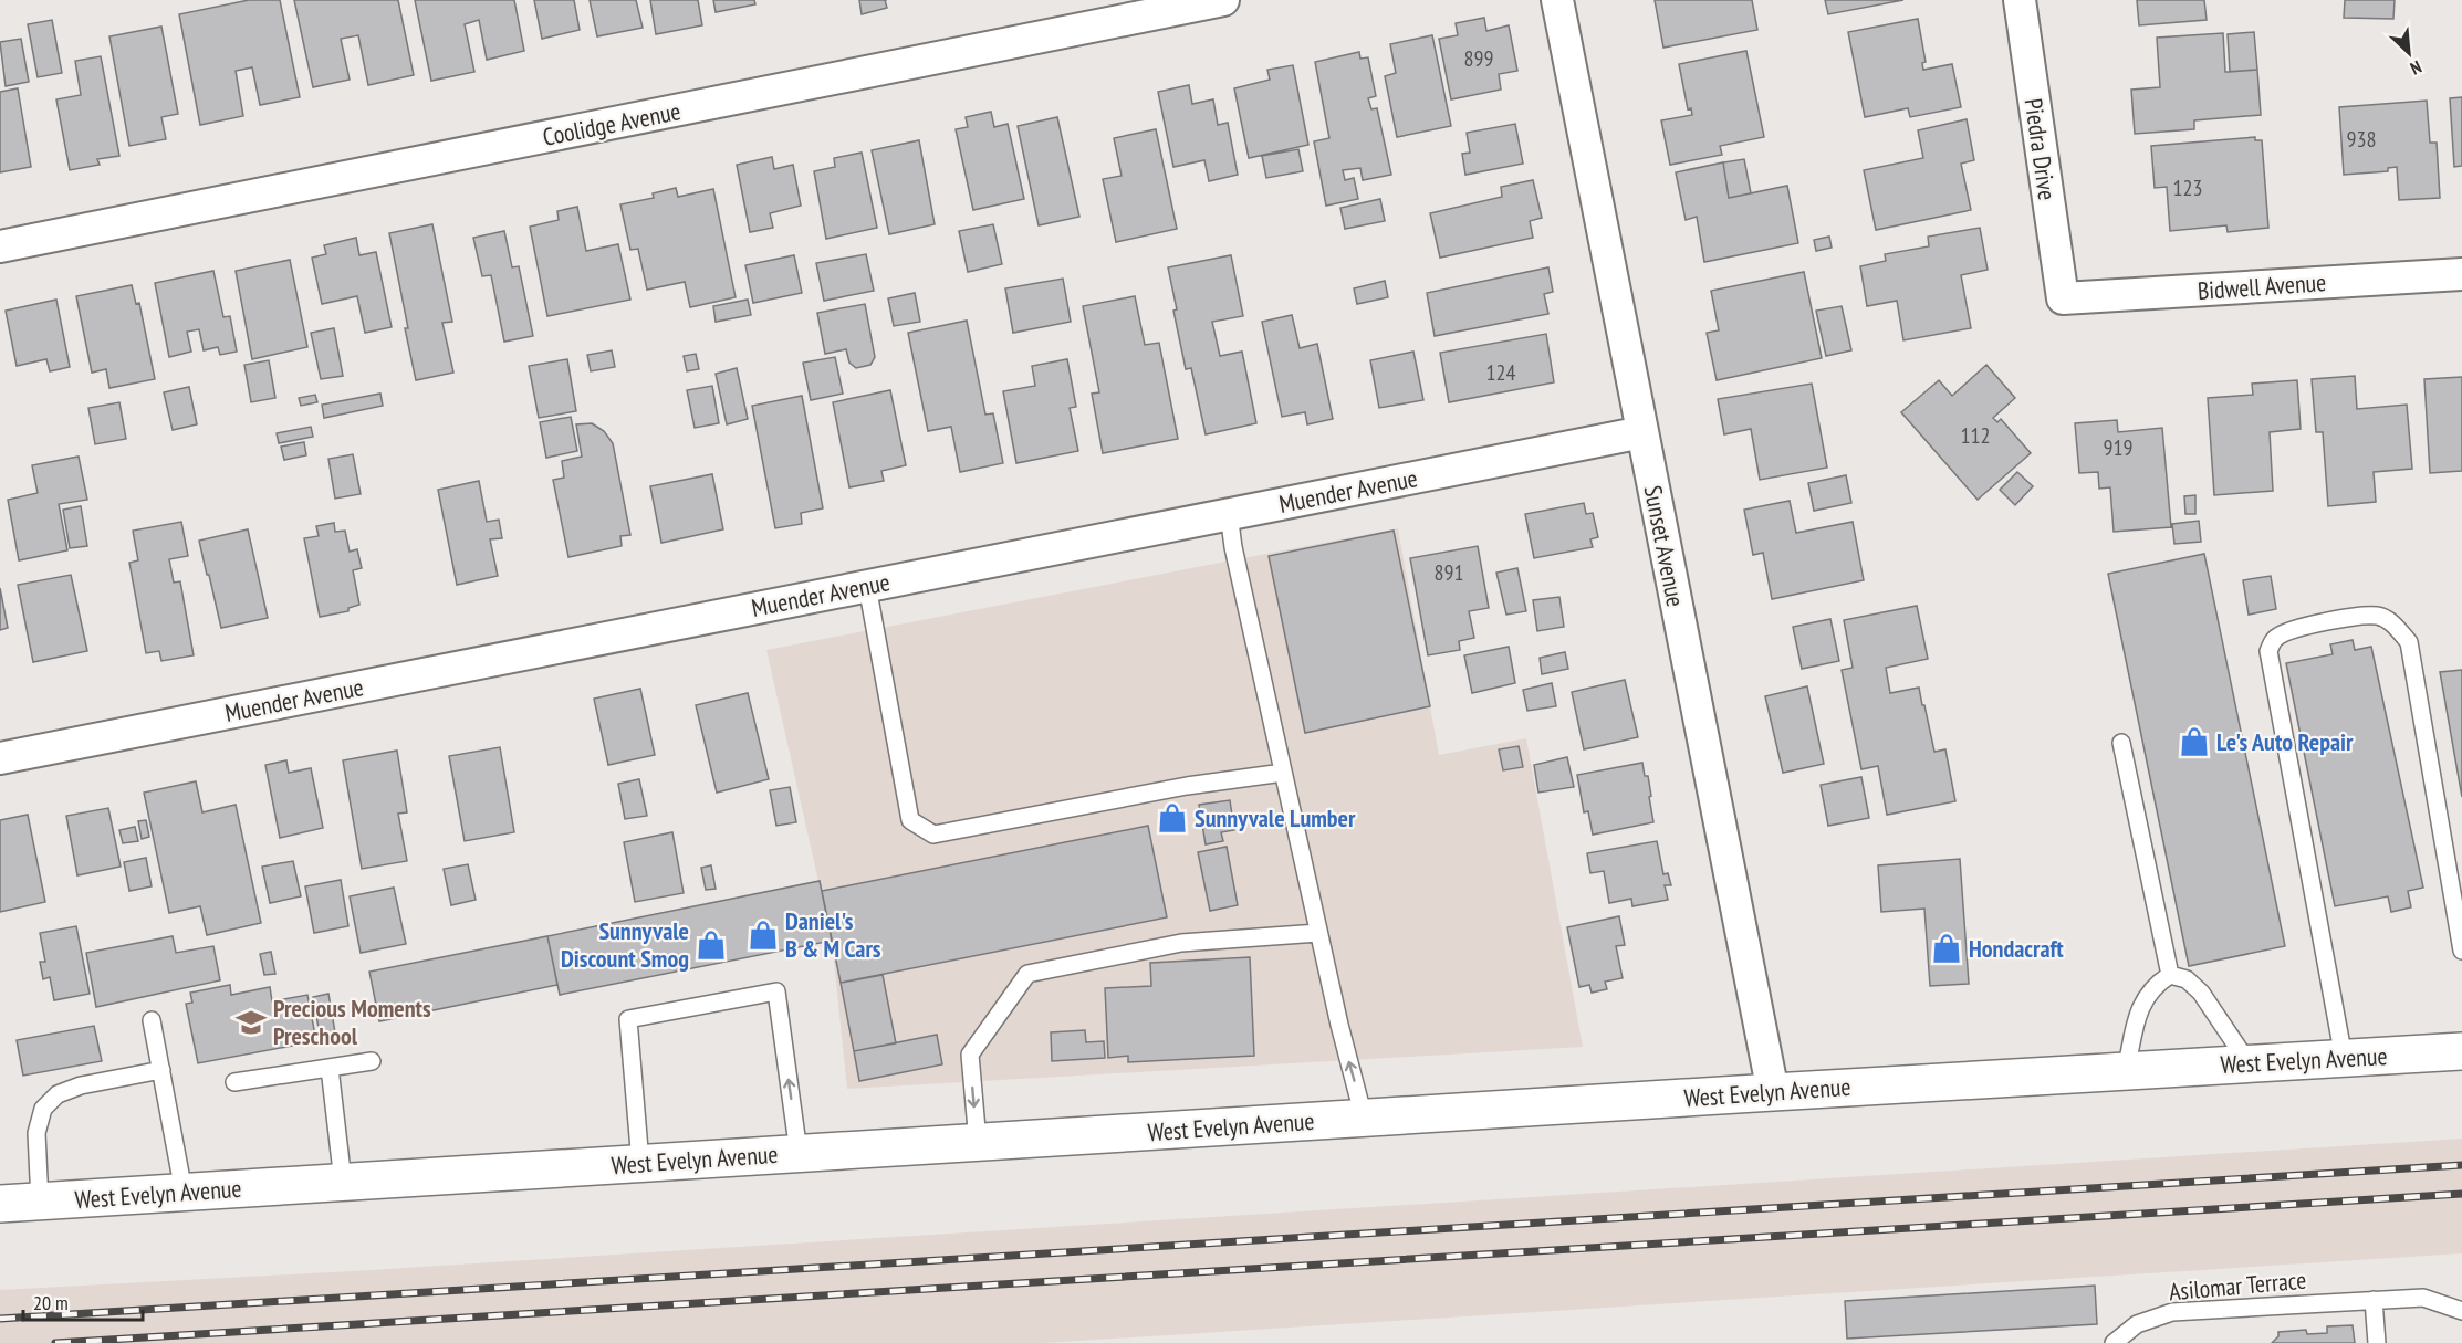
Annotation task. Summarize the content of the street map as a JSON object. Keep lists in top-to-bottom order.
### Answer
{
  "streets": {
    "main road": ["West Evelyn Avenue"],
    "street": [
      "Coolidge Avenue",
      "Piedra Drive",
      "Bidwell Avenue",
      "Muender Avenue",
      "Sunset Avenue"
    ],
    "lane": ["Asilomar Terrace"]
  },
  "crossings": [
    ["Piedra Drive", "Bidwell Avenue"],
    ["Muender Avenue", "Sunset Avenue"],
    ["Sunset Avenue", "West Evelyn Avenue"]
  ],
  "places": {
    "shop": [
      "Le's Auto Repair",
      "Sunnyvale Lumber",
      "Daniel's B & M Cars",
      "Sunnyvale Discount Smog",
      "Hondacraft"
    ],
    "school or university": ["Precious Moments Preschool"]
  },
  "house_numbers": [
    "899",
    "938",
    "123",
    "124",
    "112",
    "919",
    "891"
  ],
  "scale_bar": "20 m",
  "north": "bottom right"
}
